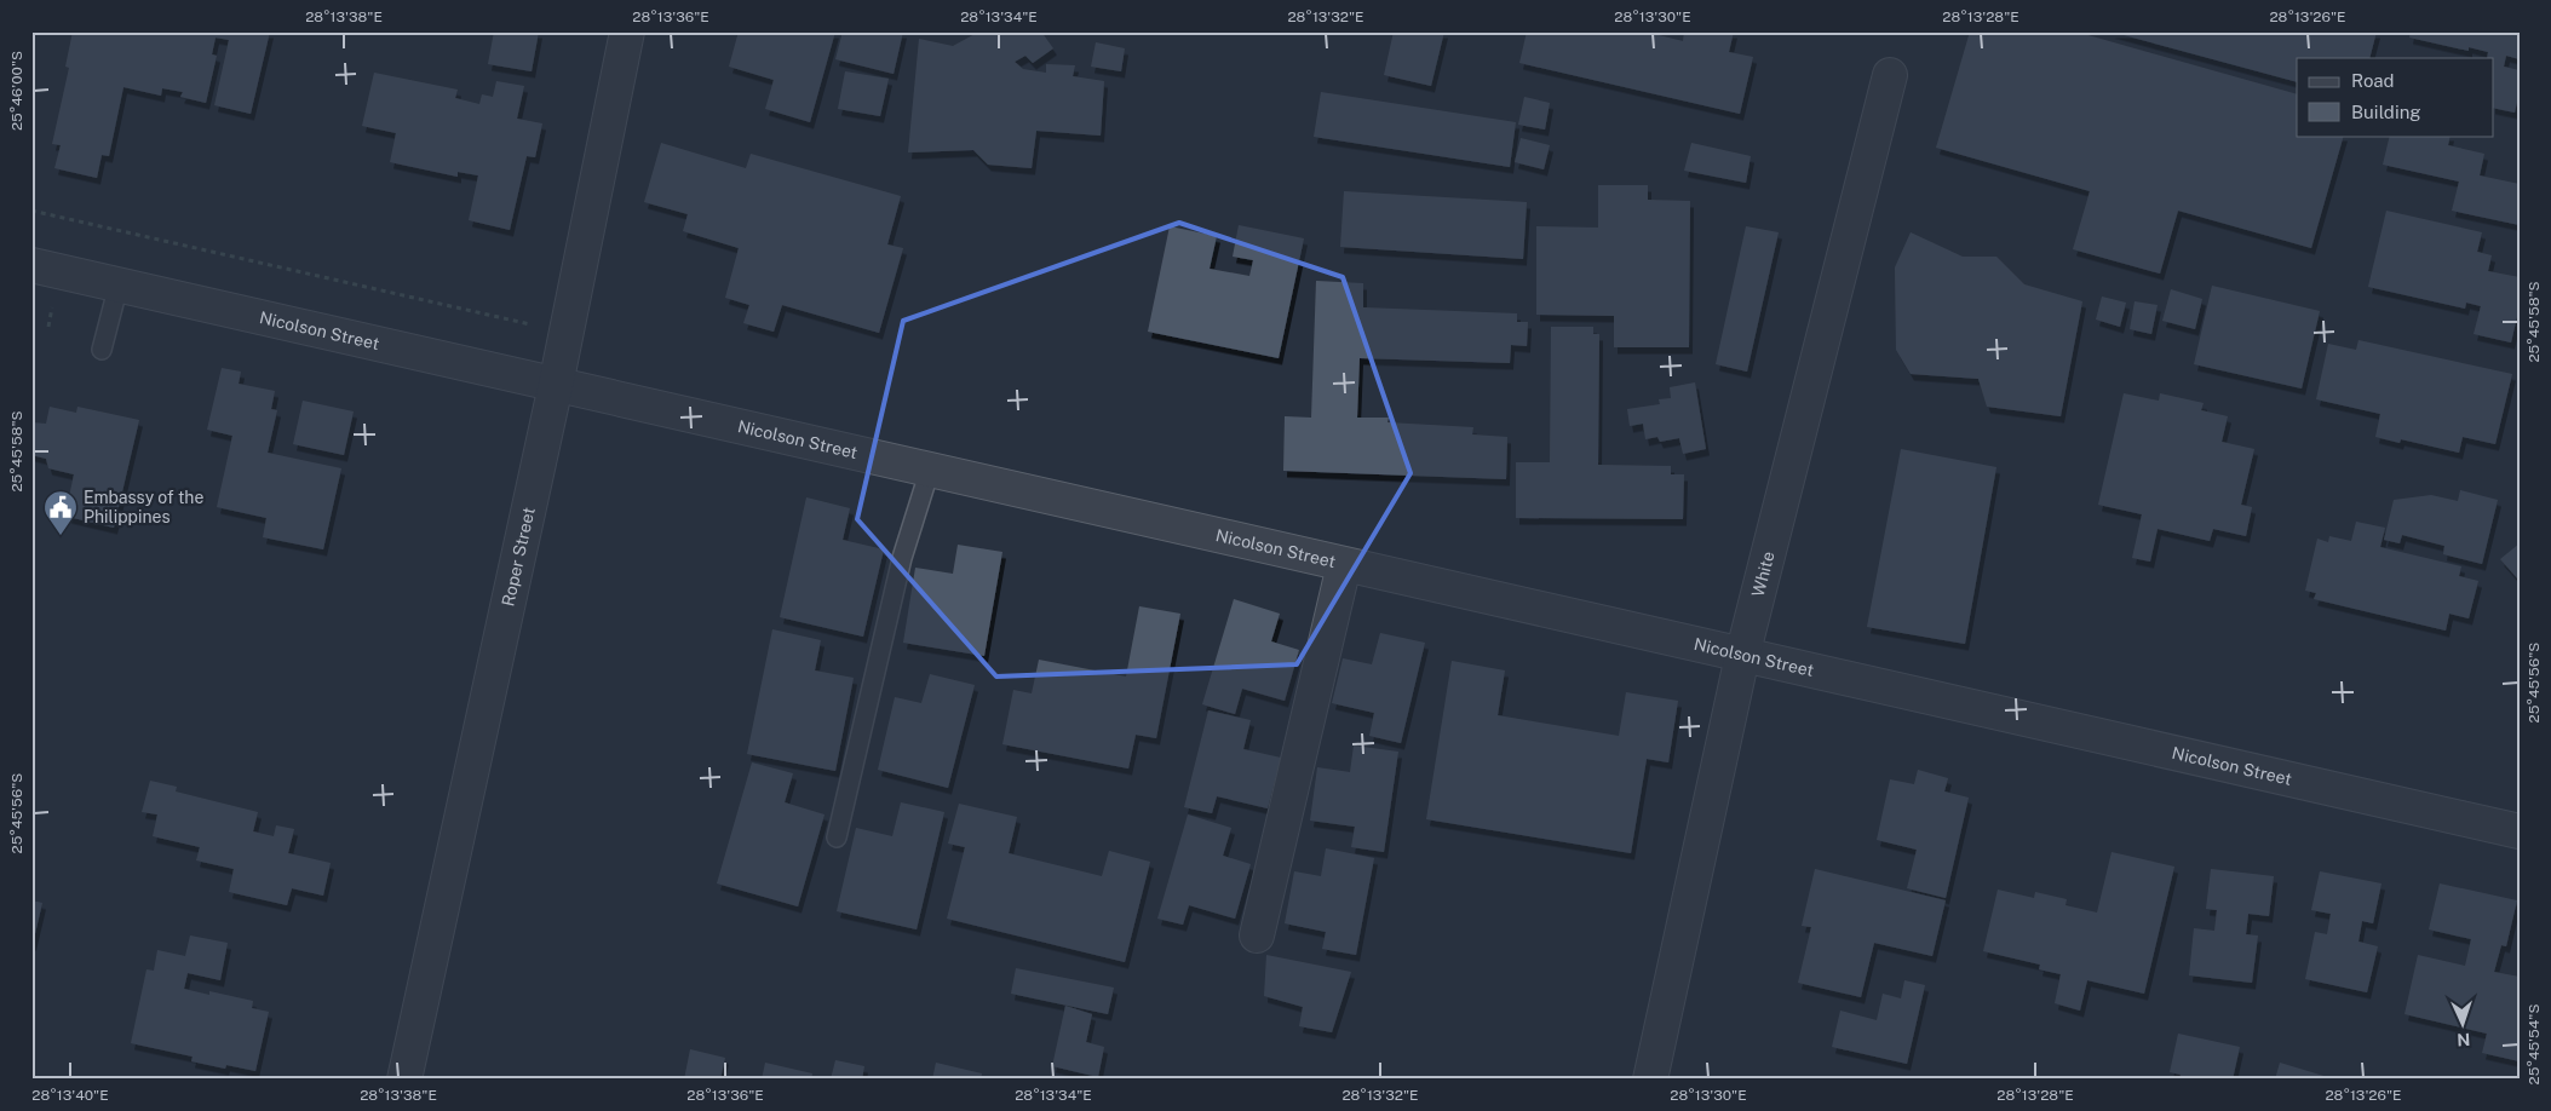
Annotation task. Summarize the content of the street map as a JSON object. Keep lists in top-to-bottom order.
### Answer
{
  "streets": {
    "street": ["Nicolson Street", "Roper Street", "White"]
  },
  "crossings": [
    ["Nicolson Street", "Roper Street"],
    ["Nicolson Street", "White"]
  ],
  "places": {
    "public building": ["Embassy of the Philippines"]
  },
  "legend": ["Road", "Building"],
  "north": "bottom",
  "coordinates": [
    "28°13'38\"E",
    "28°13'36\"E",
    "28°13'34\"E",
    "28°13'32\"E",
    "28°13'30\"E",
    "28°13'28\"E",
    "28°13'26\"E",
    "25°46'00\"S",
    "25°45'58\"S",
    "25°45'56\"S",
    "25°45'54\"S",
    "28°13'40\"E"
  ]
}
